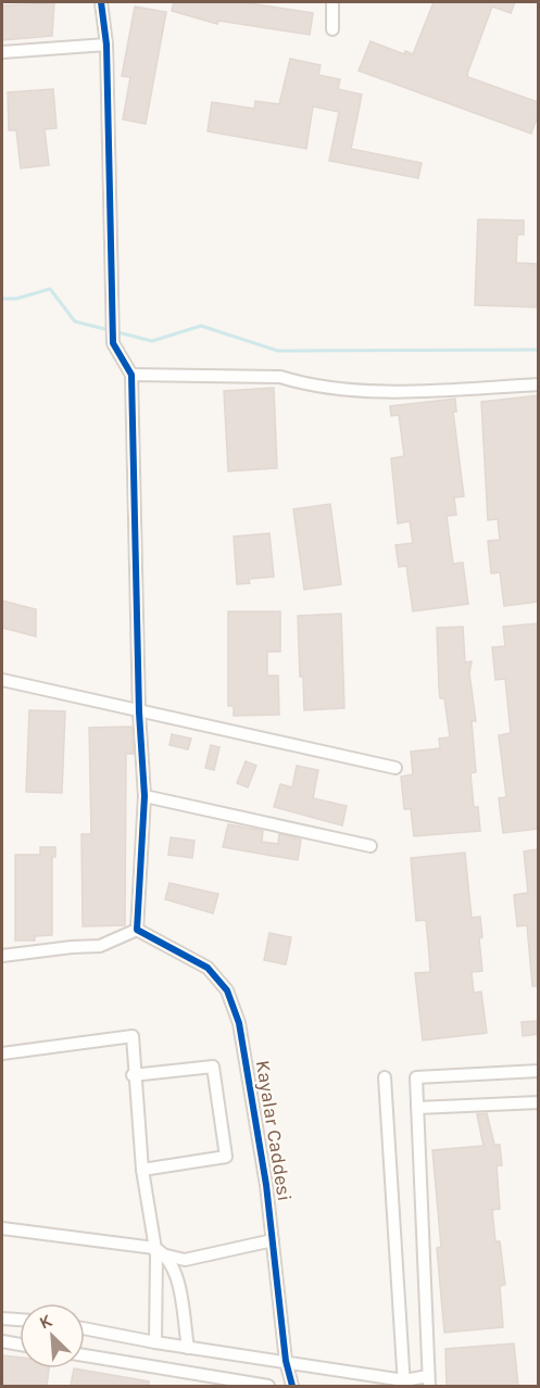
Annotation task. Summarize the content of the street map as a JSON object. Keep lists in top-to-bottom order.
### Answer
{
  "streets": {
    "street": ["Kayalar Caddesi"]
  },
  "north": "top left"
}
